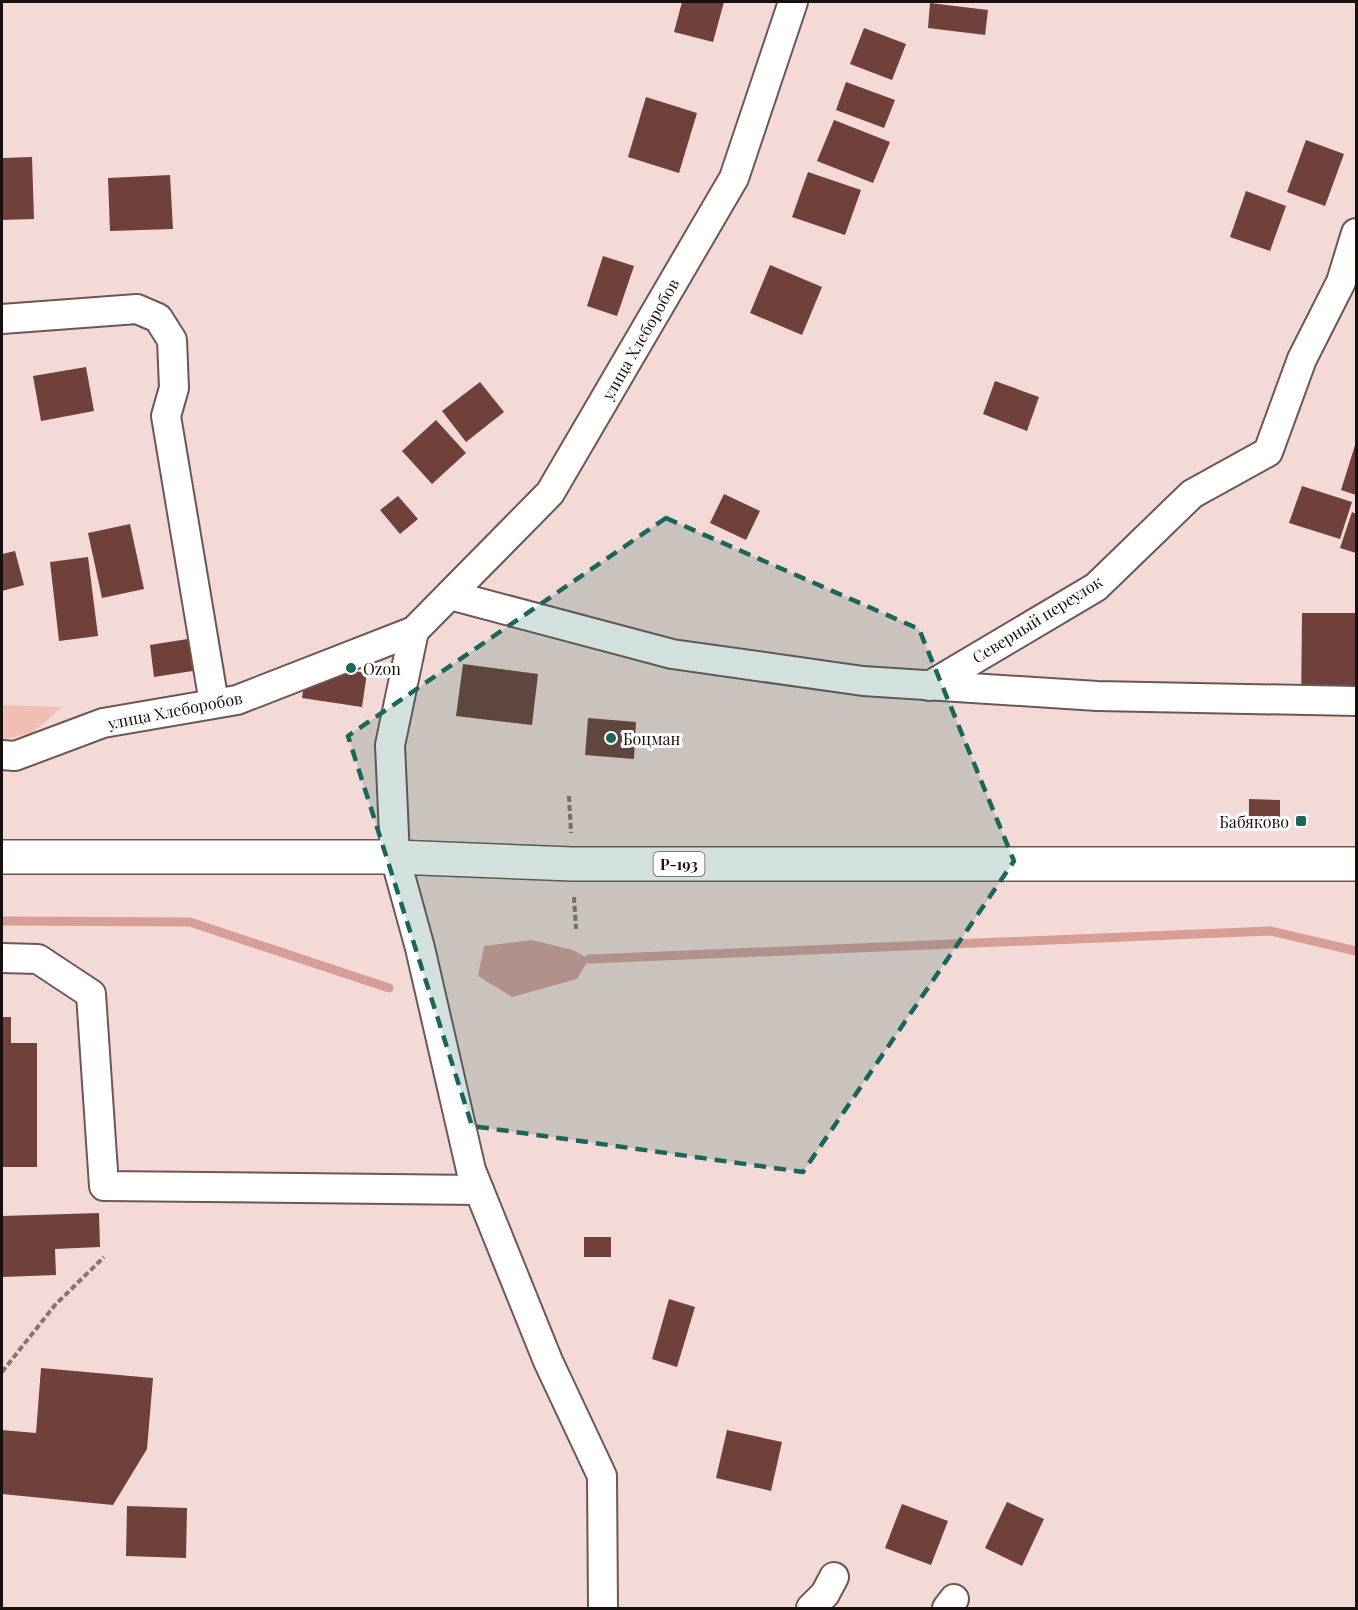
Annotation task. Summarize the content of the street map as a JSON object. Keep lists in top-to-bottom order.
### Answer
{
  "streets": {
    "highway": ["Р-193"],
    "street": ["улица Хлеборобов", "Северный переулок"]
  },
  "places": {
    "other": ["Ozon", "Боцман"],
    "transit": ["Бабяково"]
  }
}
